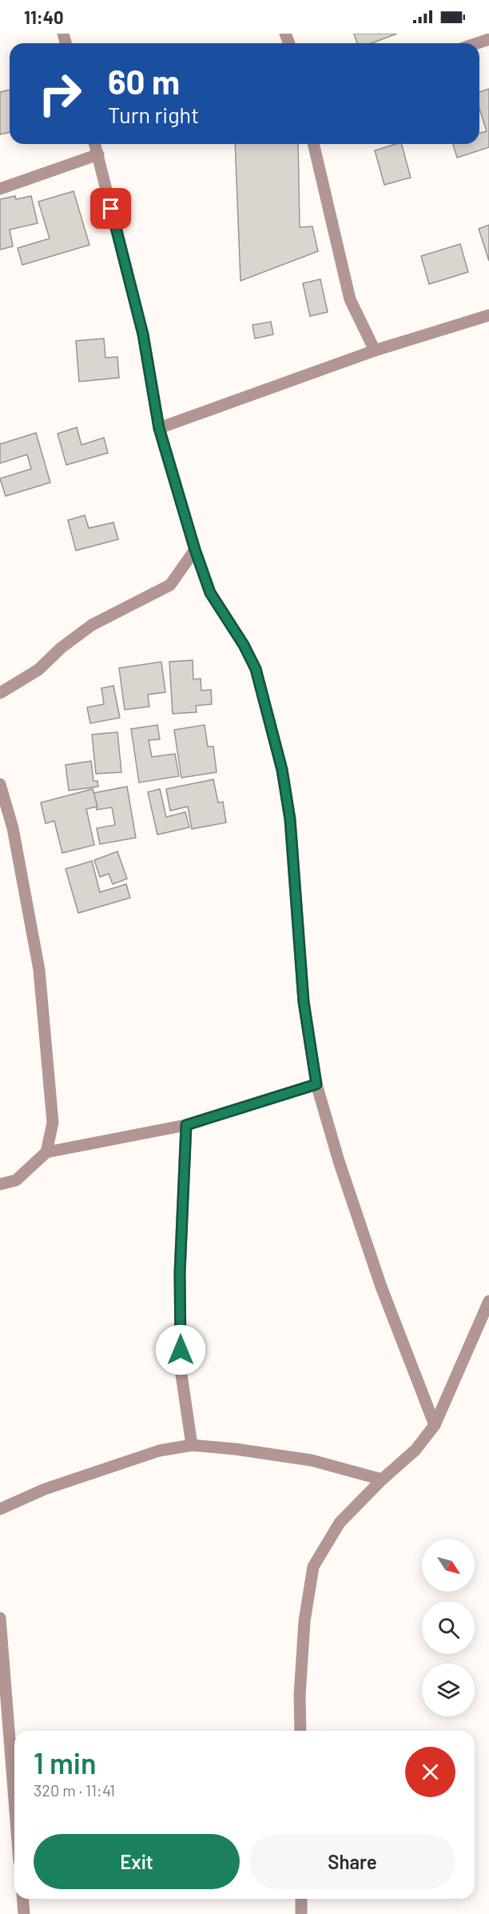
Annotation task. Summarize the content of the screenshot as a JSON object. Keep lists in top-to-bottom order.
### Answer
{
  "north": "bottom right",
  "page": {
    "status": "11:40",
    "turn": ["60 m", "Turn right"],
    "heading": ["1 min", "320 m · 11:41"],
    "buttons": ["Exit", "Share"]
  }
}
